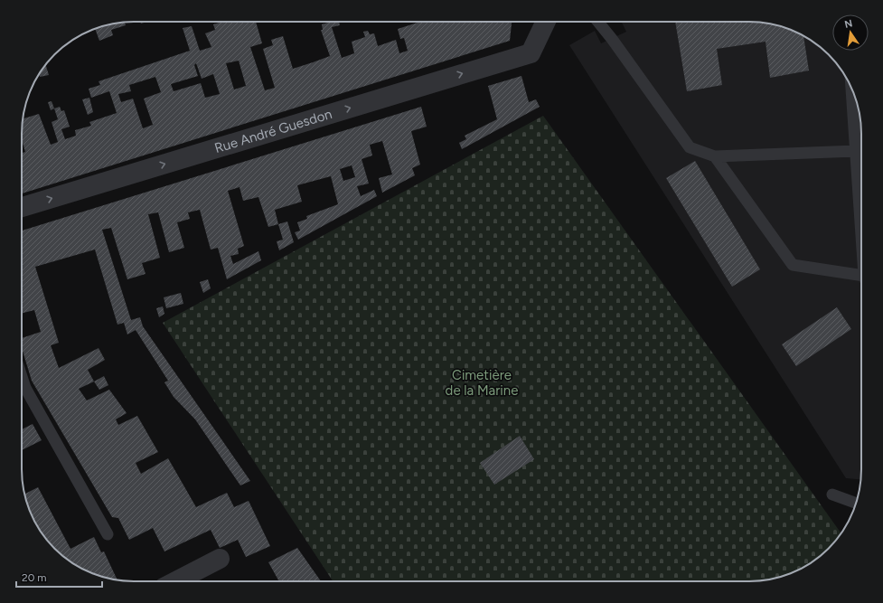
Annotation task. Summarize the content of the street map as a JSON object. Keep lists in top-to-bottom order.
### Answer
{
  "streets": {
    "street": ["Rue André Guesdon"]
  },
  "one_way": ["Rue André Guesdon"],
  "parks": ["Cimetière de la Marine"],
  "scale_bar": "20 m",
  "north": "top"
}
